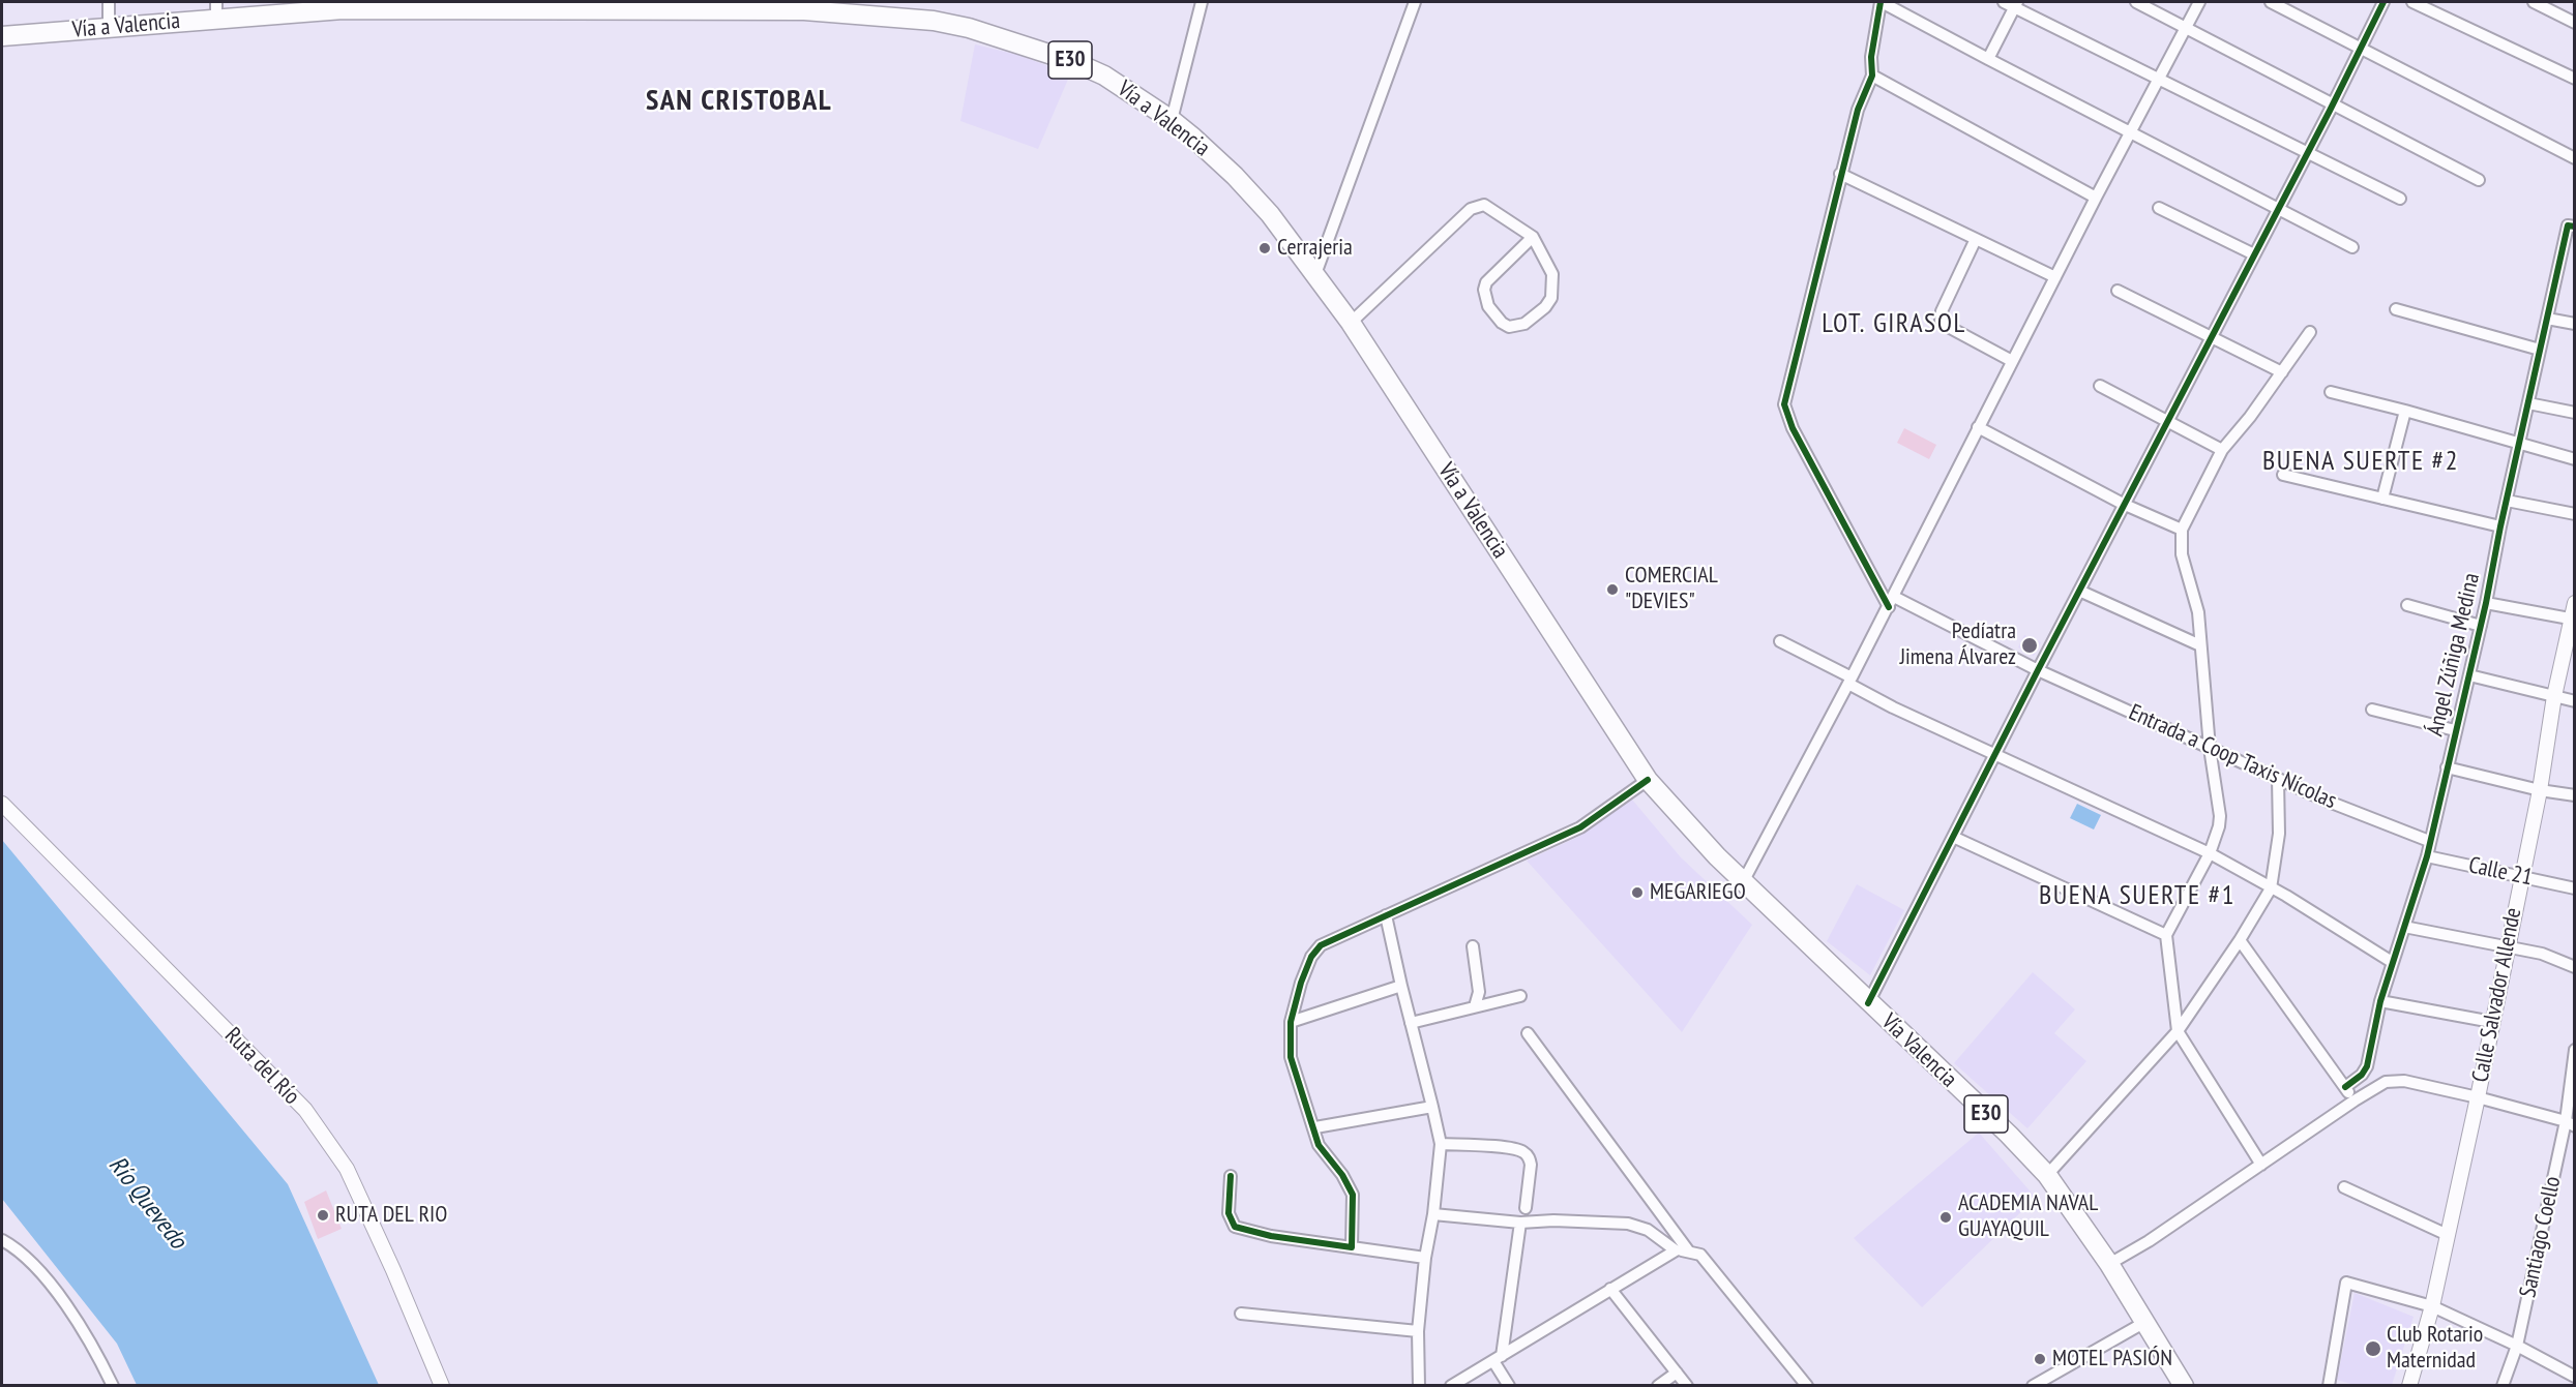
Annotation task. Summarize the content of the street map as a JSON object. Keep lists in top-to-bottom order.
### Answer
{
  "streets": {
    "highway": ["Vía a Valencia", "E30", "Vía Valencia"],
    "street": [
      "Ángel Zúñiga Medina",
      "Entrada a Coop Taxis Nícolas",
      "Calle 21",
      "Calle Salvador Allende",
      "Ruta del Río",
      "Santiago Coello"
    ]
  },
  "crossings": [
    ["Vía a Valencia", "Vía Valencia"],
    ["Ángel Zúñiga Medina", "Entrada a Coop Taxis Nícolas"],
    ["Ángel Zúñiga Medina", "Calle 21"],
    ["Calle 21", "Calle Salvador Allende"]
  ],
  "districts": [
    "SAN CRISTOBAL",
    "LOT. GIRASOL",
    "BUENA SUERTE #2",
    "BUENA SUERTE #1"
  ],
  "water": ["Río Quevedo"],
  "places": [
    "Cerrajeria",
    "COMERCIAL \"DEVIES\"",
    "Pedíatra Jimena Álvarez",
    "MEGARIEGO",
    "RUTA DEL RIO",
    "ACADEMIA NAVAL GUAYAQUIL",
    "Club Rotario Maternidad",
    "MOTEL PASIÓN"
  ]
}
